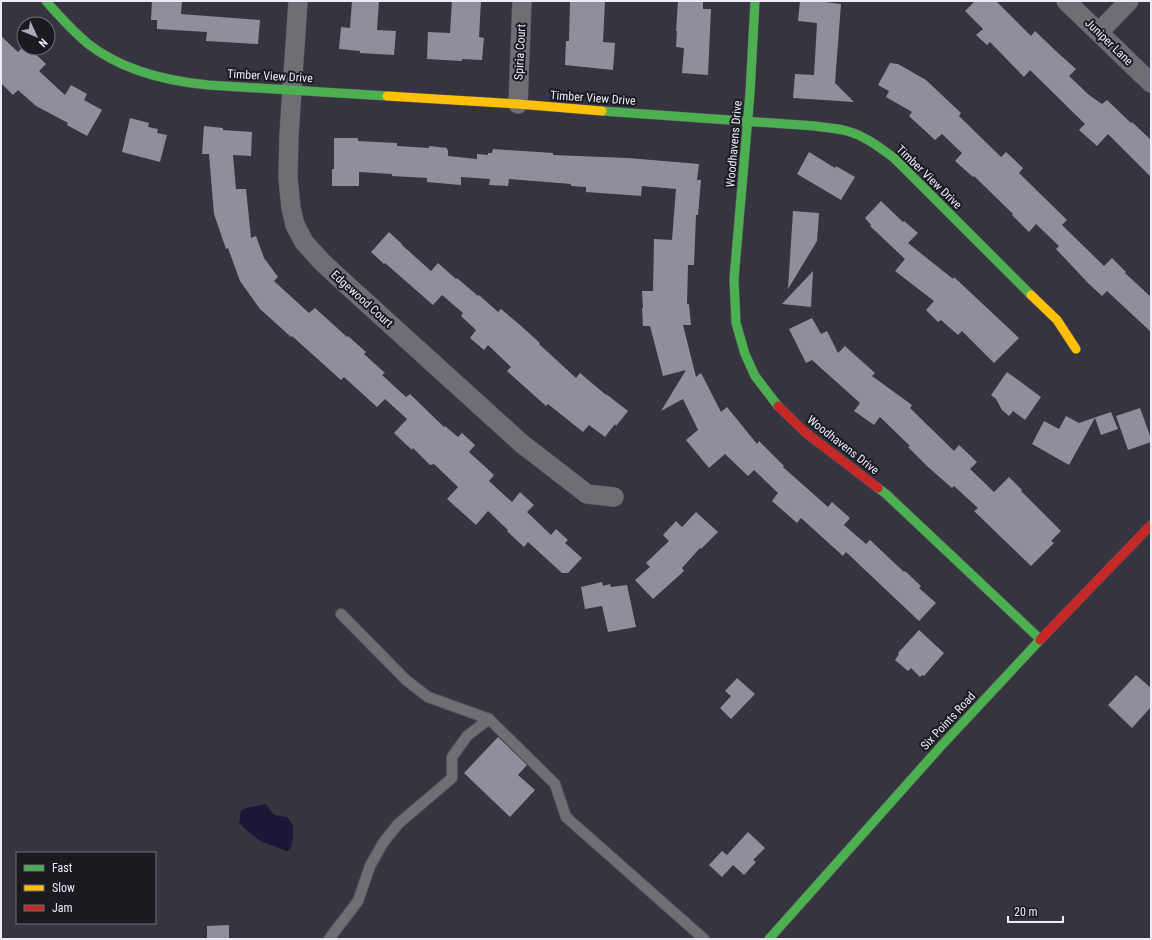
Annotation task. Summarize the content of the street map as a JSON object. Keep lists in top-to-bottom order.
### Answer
{
  "streets": {
    "street": [
      "Juniper Lane",
      "Spiria Court",
      "Timber View Drive",
      "Woodhavens Drive",
      "Edgewood Court",
      "Six Points Road"
    ]
  },
  "crossings": [
    ["Spiria Court", "Timber View Drive"],
    ["Timber View Drive", "Woodhavens Drive"],
    ["Timber View Drive", "Edgewood Court"],
    ["Woodhavens Drive", "Six Points Road"]
  ],
  "legend": ["Fast", "Slow", "Jam"],
  "scale_bar": "20 m",
  "north": "bottom right"
}
